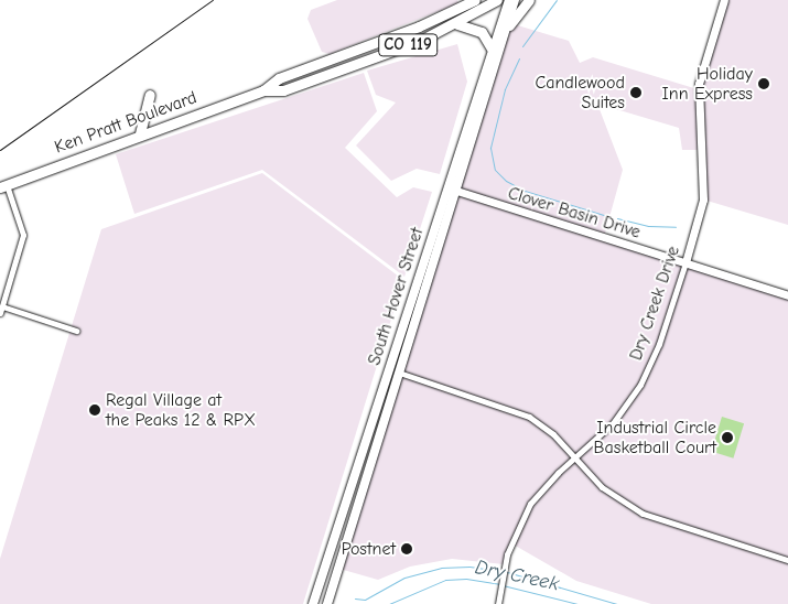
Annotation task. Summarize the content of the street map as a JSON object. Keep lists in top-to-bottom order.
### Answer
{
  "streets": {
    "highway": ["CO 119", "Ken Pratt Boulevard"],
    "main road": ["South Hover Street"],
    "street": ["Clover Basin Drive", "Dry Creek Drive"]
  },
  "crossings": [
    ["Clover Basin Drive", "South Hover Street"],
    ["Clover Basin Drive", "Dry Creek Drive"]
  ],
  "water": ["Dry Creek"],
  "places": [
    "Holiday Inn Express",
    "Candlewood Suites",
    "Regal Village at the Peaks 12 & RPX",
    "Industrial Circle Basketball Court",
    "Postnet"
  ]
}
